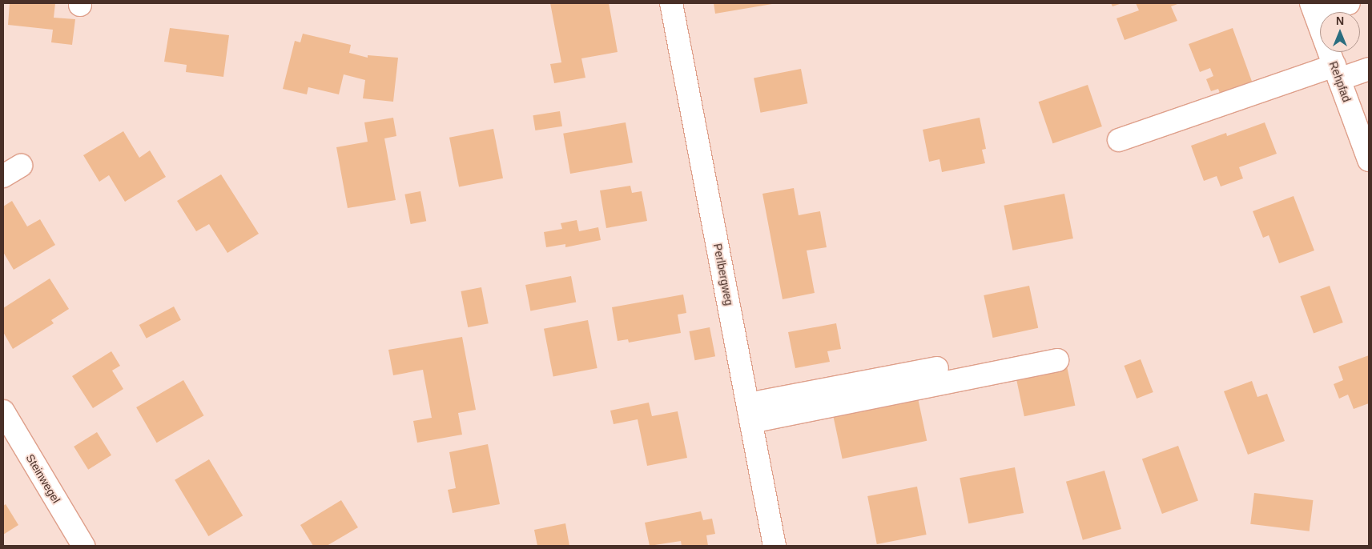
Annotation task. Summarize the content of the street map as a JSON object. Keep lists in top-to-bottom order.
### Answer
{
  "streets": {
    "street": ["Rehpfad", "Perlbergweg", "Steinwegel"]
  },
  "north": "top"
}
